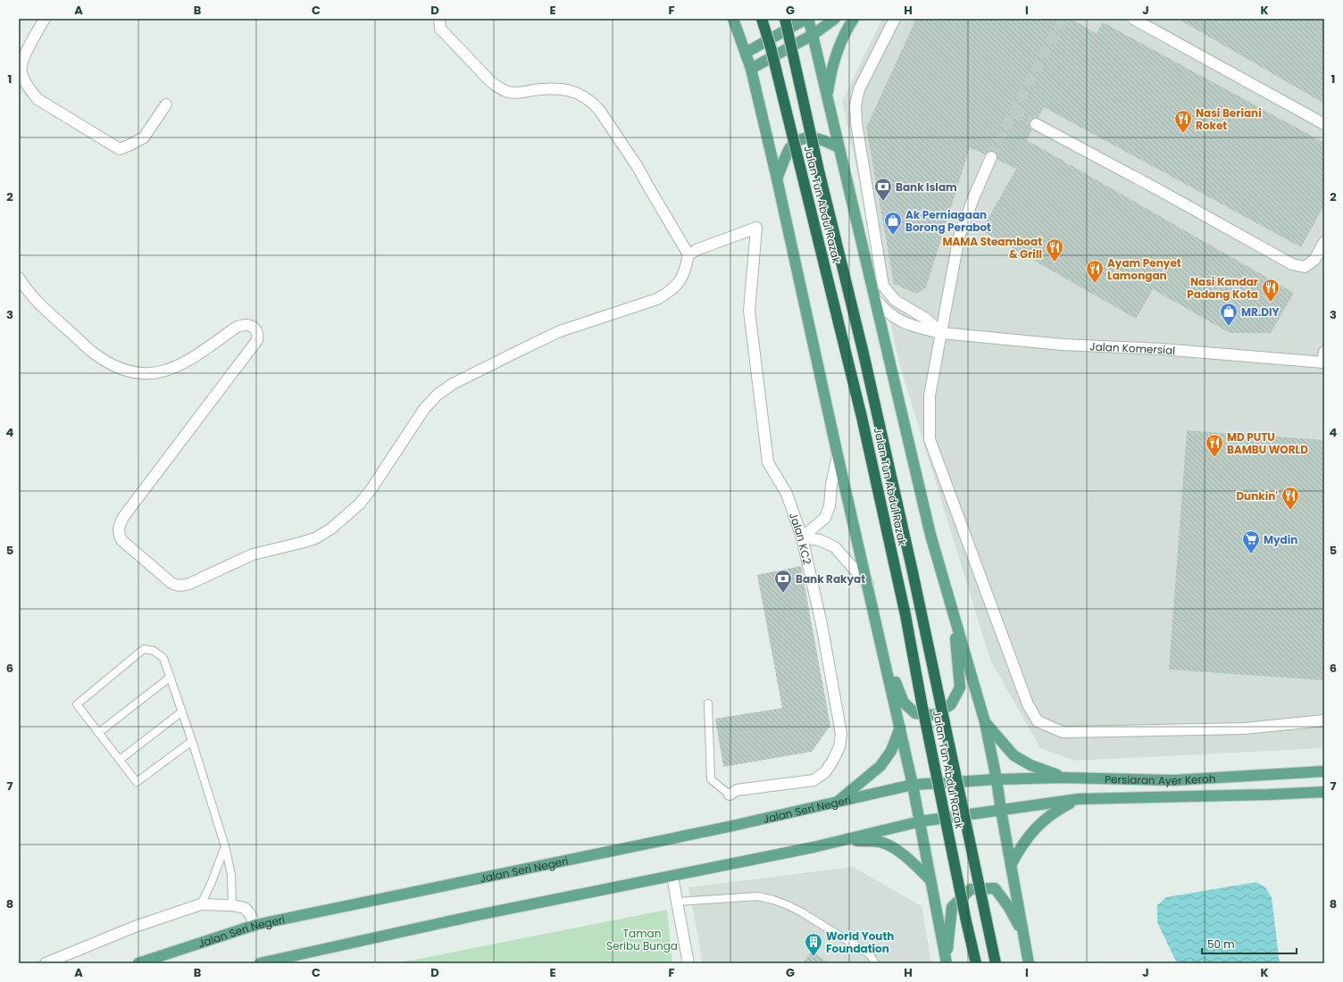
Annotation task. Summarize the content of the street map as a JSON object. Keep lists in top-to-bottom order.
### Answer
{
  "streets": {
    "highway": ["Jalan Tun Abdul Razak"],
    "main road": ["Persiaran Ayer Keroh", "Jalan Seri Negeri"],
    "street": ["Jalan Komersial", "Jalan KC2"]
  },
  "crossings": [
    ["Persiaran Ayer Keroh", "Jalan Seri Negeri"]
  ],
  "parks": ["Taman Seribu Bunga"],
  "places": {
    "restaurant": [
      "Nasi Beriani Roket",
      "MAMA Steamboat & Grill",
      "Ayam Penyet Lamongan",
      "Nasi Kandar Padang Kota",
      "MD PUTU BAMBU WORLD",
      "Dunkin'"
    ],
    "bank": ["Bank Islam", "Bank Rakyat"],
    "shop": ["Ak Perniagaan Borong Perabot", "MR.DIY"],
    "supermarket": ["Mydin"],
    "building": ["World Youth Foundation"]
  },
  "scale_bar": "50 m",
  "grid": {
    "columns": [
      "A",
      "B",
      "C",
      "D",
      "E",
      "F",
      "G",
      "H",
      "I",
      "J",
      "K"
    ],
    "rows": [
      "1",
      "2",
      "3",
      "4",
      "5",
      "6",
      "7",
      "8"
    ]
  }
}
